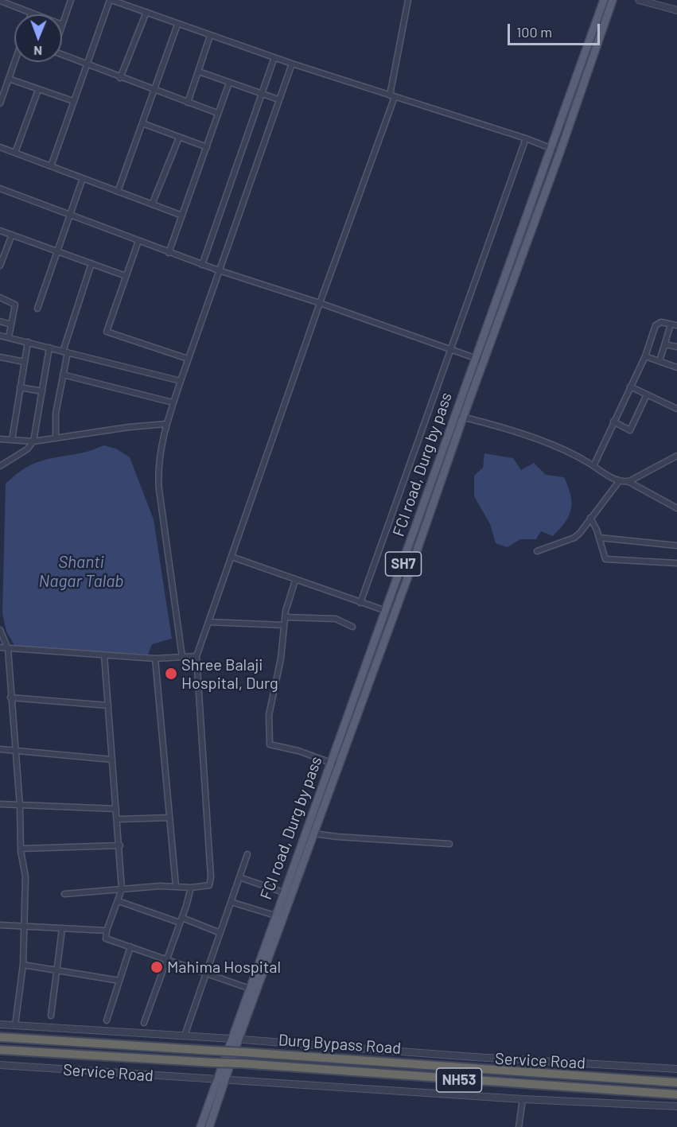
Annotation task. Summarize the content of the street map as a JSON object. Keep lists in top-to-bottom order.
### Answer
{
  "streets": {
    "highway": ["Durg Bypass Road", "NH53"],
    "main road": ["FCI road, Durg by pass", "SH7"],
    "street": ["Service Road"]
  },
  "crossings": [
    ["FCI road, Durg by pass", "Service Road"]
  ],
  "water": ["Shanti Nagar Talab"],
  "places": ["Shree Balaji Hospital, Durg", "Mahima Hospital"],
  "scale_bar": "100 m",
  "north": "bottom"
}
